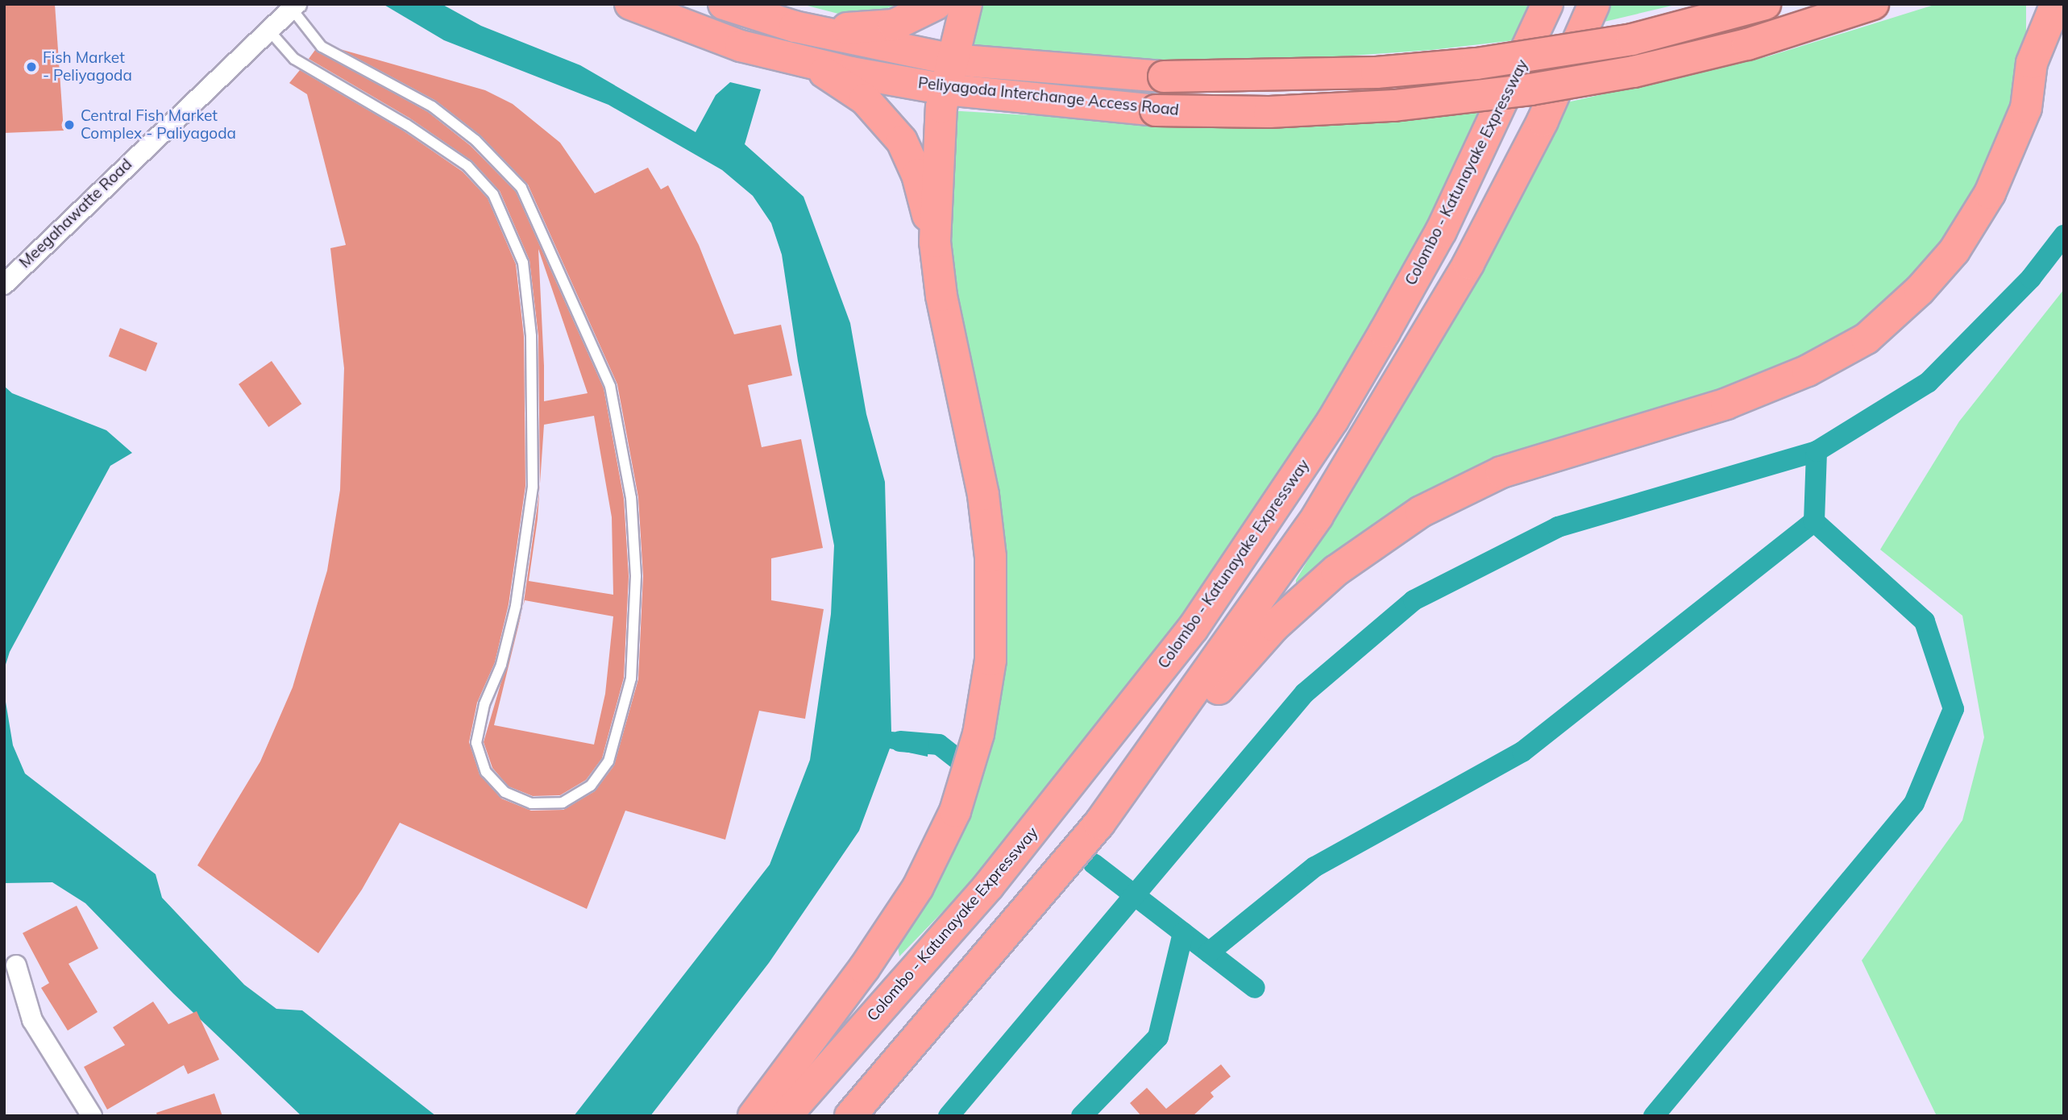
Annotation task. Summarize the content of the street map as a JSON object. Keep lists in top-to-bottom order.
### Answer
{
  "streets": {
    "highway": ["Peliyagoda Interchange Access Road", "Colombo - Katunayake Expressway"],
    "street": ["Meegahawatte Road"]
  },
  "places": ["Fish Market - Peliyagoda", "Central Fish Market Complex - Paliyagoda"]
}
